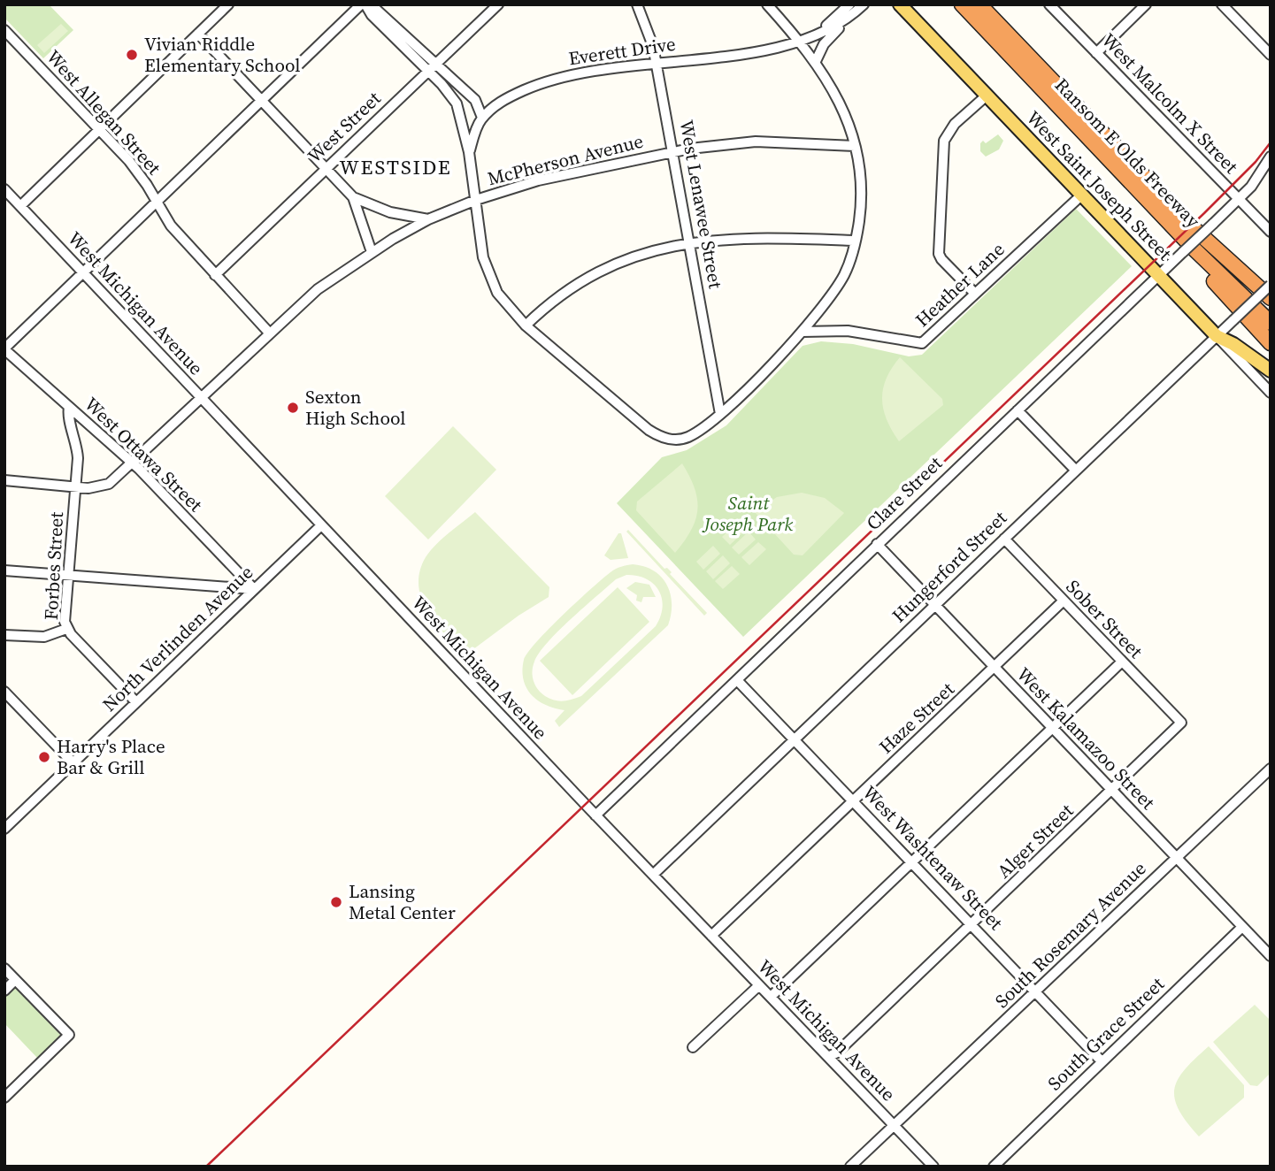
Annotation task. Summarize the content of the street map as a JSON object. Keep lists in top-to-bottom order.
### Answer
{
  "streets": {
    "highway": ["Ransom E Olds Freeway"],
    "main road": ["West Saint Joseph Street"],
    "street": [
      "Everett Drive",
      "West Malcolm X Street",
      "West Allegan Street",
      "West Street",
      "McPherson Avenue",
      "West Lenawee Street",
      "Heather Lane",
      "West Michigan Avenue",
      "West Ottawa Street",
      "Clare Street",
      "Forbes Street",
      "Hungerford Street",
      "Sober Street",
      "North Verlinden Avenue",
      "Haze Street",
      "West Kalamazoo Street",
      "Alger Street",
      "West Washtenaw Street",
      "South Rosemary Avenue",
      "South Grace Street"
    ]
  },
  "crossings": [
    ["Everett Drive", "West Lenawee Street"],
    ["West Malcolm X Street", "Clare Street"],
    ["West Allegan Street", "West Street"],
    ["West Allegan Street", "McPherson Avenue"],
    ["McPherson Avenue", "West Lenawee Street"],
    ["McPherson Avenue", "West Michigan Avenue"],
    ["McPherson Avenue", "West Ottawa Street"],
    ["McPherson Avenue", "Forbes Street"],
    ["West Saint Joseph Street", "Heather Lane"],
    ["West Saint Joseph Street", "Clare Street"],
    ["West Saint Joseph Street", "Hungerford Street"],
    ["West Michigan Avenue", "Clare Street"],
    ["West Michigan Avenue", "Hungerford Street"],
    ["West Michigan Avenue", "North Verlinden Avenue"],
    ["West Michigan Avenue", "Haze Street"],
    ["West Michigan Avenue", "Alger Street"],
    ["West Michigan Avenue", "South Rosemary Avenue"],
    ["West Ottawa Street", "Forbes Street"],
    ["West Ottawa Street", "North Verlinden Avenue"],
    ["Clare Street", "West Kalamazoo Street"],
    ["Clare Street", "West Washtenaw Street"],
    ["Forbes Street", "North Verlinden Avenue"],
    ["Hungerford Street", "Sober Street"],
    ["Hungerford Street", "West Kalamazoo Street"],
    ["Hungerford Street", "West Washtenaw Street"],
    ["Sober Street", "Haze Street"],
    ["Sober Street", "Alger Street"],
    ["Haze Street", "West Kalamazoo Street"],
    ["Haze Street", "West Washtenaw Street"],
    ["West Kalamazoo Street", "Alger Street"],
    ["West Kalamazoo Street", "South Rosemary Avenue"],
    ["West Kalamazoo Street", "South Grace Street"],
    ["Alger Street", "West Washtenaw Street"],
    ["West Washtenaw Street", "South Rosemary Avenue"],
    ["West Washtenaw Street", "South Grace Street"]
  ],
  "districts": ["WESTSIDE"],
  "parks": ["Saint Joseph Park"],
  "places": [
    "Vivian Riddle Elementary School",
    "Sexton High School",
    "Harry's Place Bar & Grill",
    "Lansing Metal Center"
  ]
}
